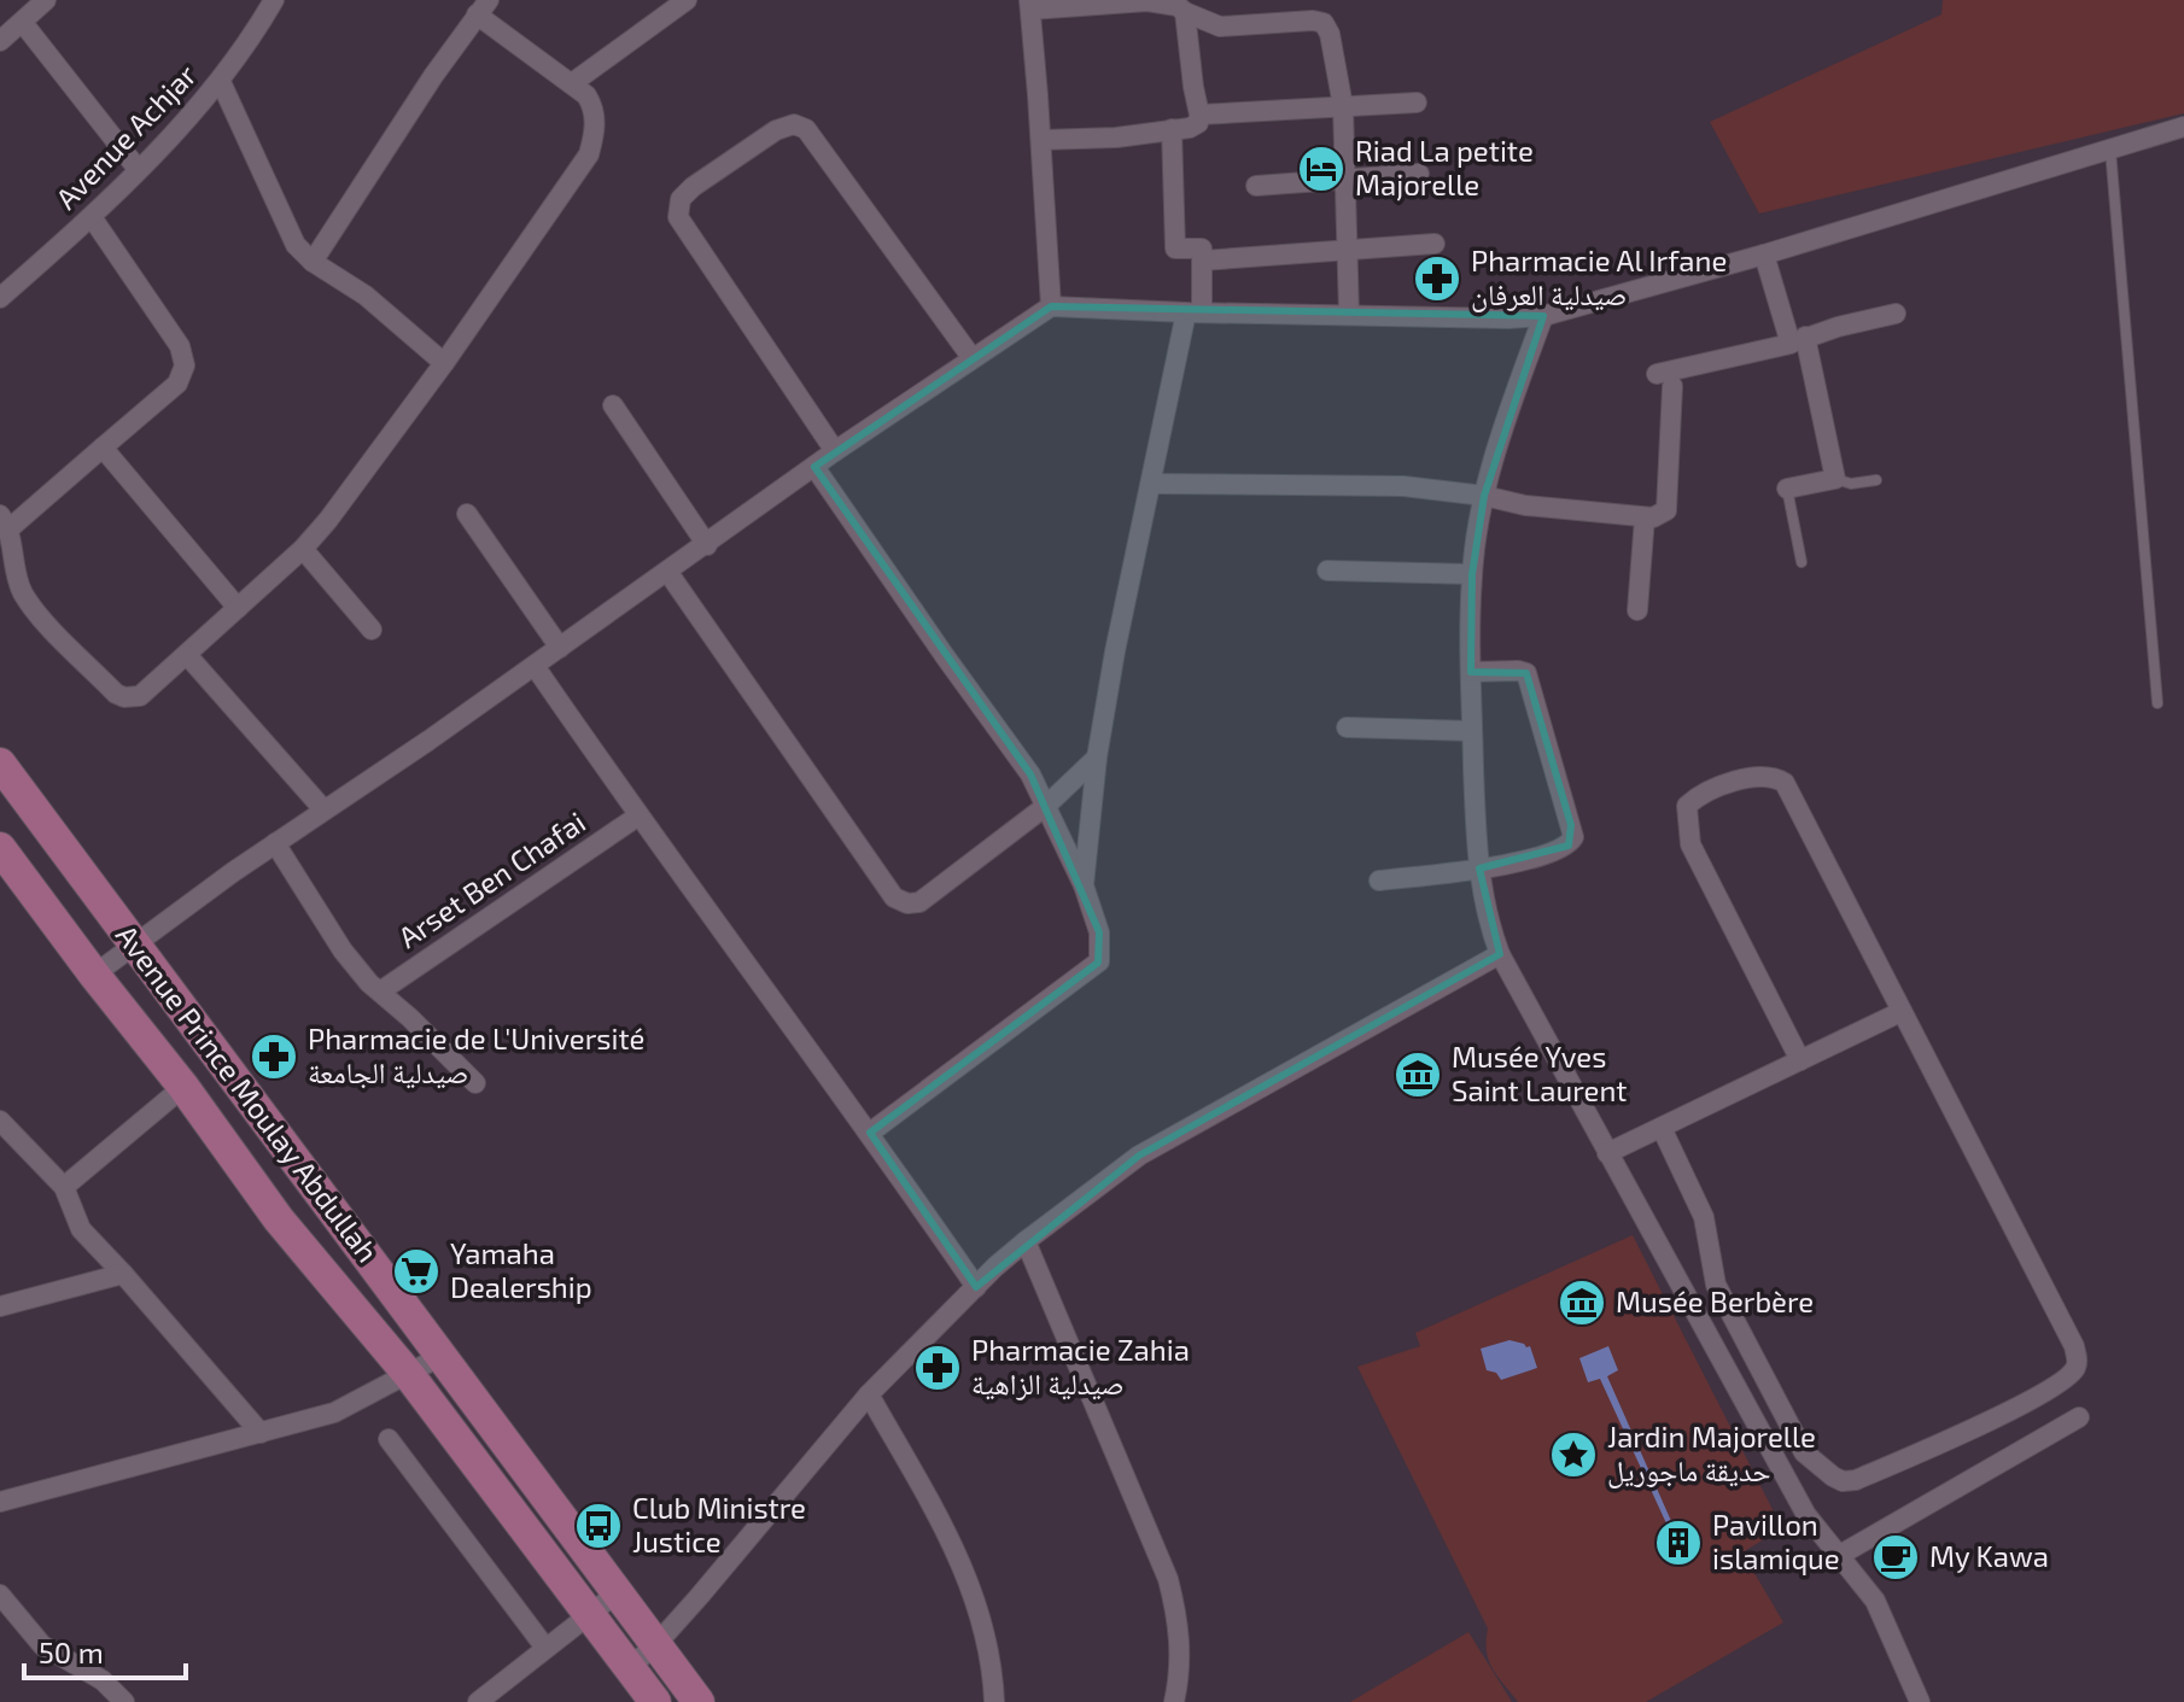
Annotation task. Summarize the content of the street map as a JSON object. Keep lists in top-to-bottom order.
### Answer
{
  "streets": {
    "main road": ["Avenue Prince Moulay Abdullah"],
    "street": ["Avenue Achjar", "Arset Ben Chafai"]
  },
  "places": {
    "hotel": ["Riad La petite Majorelle"],
    "pharmacy": ["Pharmacie Al Irfane صيدلية العرفان", "Pharmacie de L'Université صيدلية الجامعة", "Pharmacie Zahia صيدلية الزاهية"],
    "museum": ["Musée Yves Saint Laurent", "Musée Berbère"],
    "supermarket": ["Yamaha Dealership"],
    "place": ["Jardin Majorelle حديقة ماجوريل"],
    "bus stop": ["Club Ministre Justice"],
    "building": ["Pavillon islamique"],
    "cafe": ["My Kawa"]
  },
  "scale_bar": "50 m"
}
